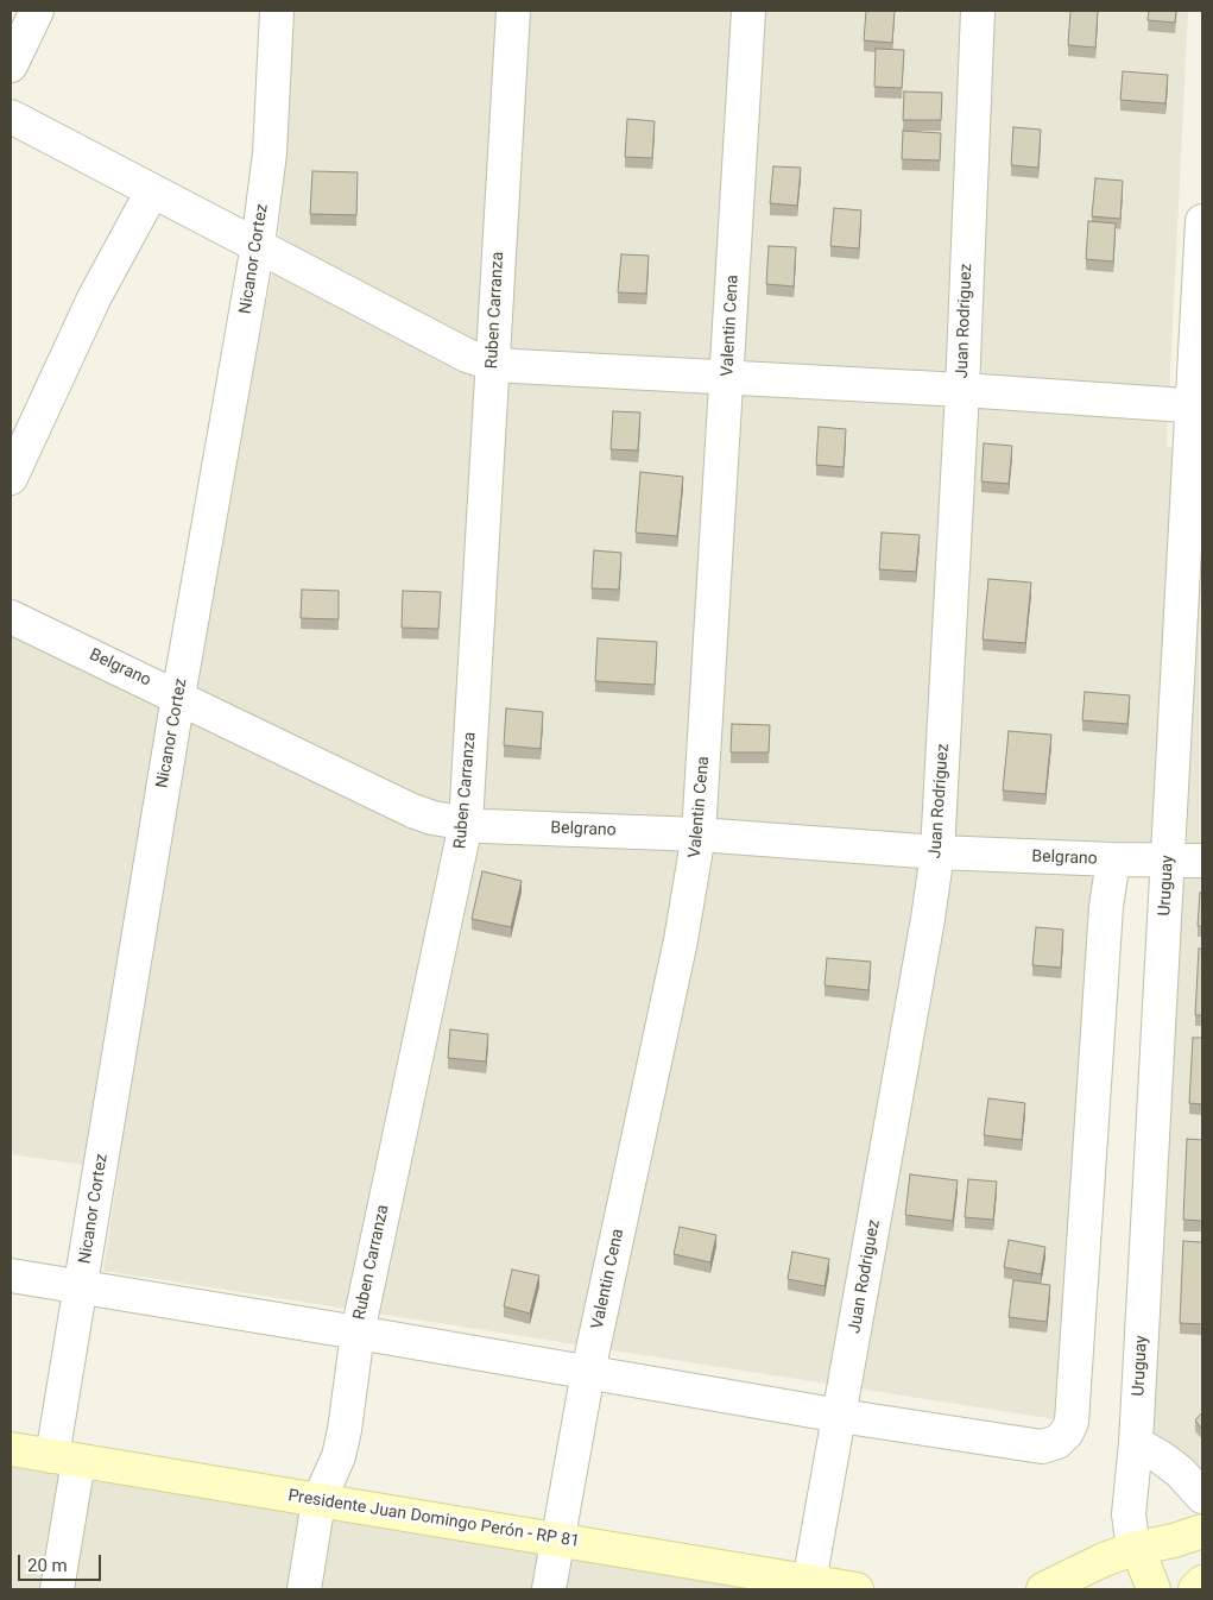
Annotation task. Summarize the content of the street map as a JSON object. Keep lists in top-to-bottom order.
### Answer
{
  "streets": {
    "main road": ["Presidente Juan Domingo Perón - RP 81"],
    "street": [
      "Nicanor Cortez",
      "Ruben Carranza",
      "Juan Rodriguez",
      "Valentin Cena",
      "Belgrano",
      "Uruguay"
    ]
  },
  "crossings": [
    ["Nicanor Cortez", "Belgrano"],
    ["Nicanor Cortez", "Presidente Juan Domingo Perón - RP 81"],
    ["Ruben Carranza", "Belgrano"],
    ["Ruben Carranza", "Presidente Juan Domingo Perón - RP 81"],
    ["Juan Rodriguez", "Belgrano"],
    ["Juan Rodriguez", "Presidente Juan Domingo Perón - RP 81"],
    ["Valentin Cena", "Belgrano"],
    ["Valentin Cena", "Presidente Juan Domingo Perón - RP 81"],
    ["Belgrano", "Uruguay"]
  ],
  "scale_bar": "20 m"
}
